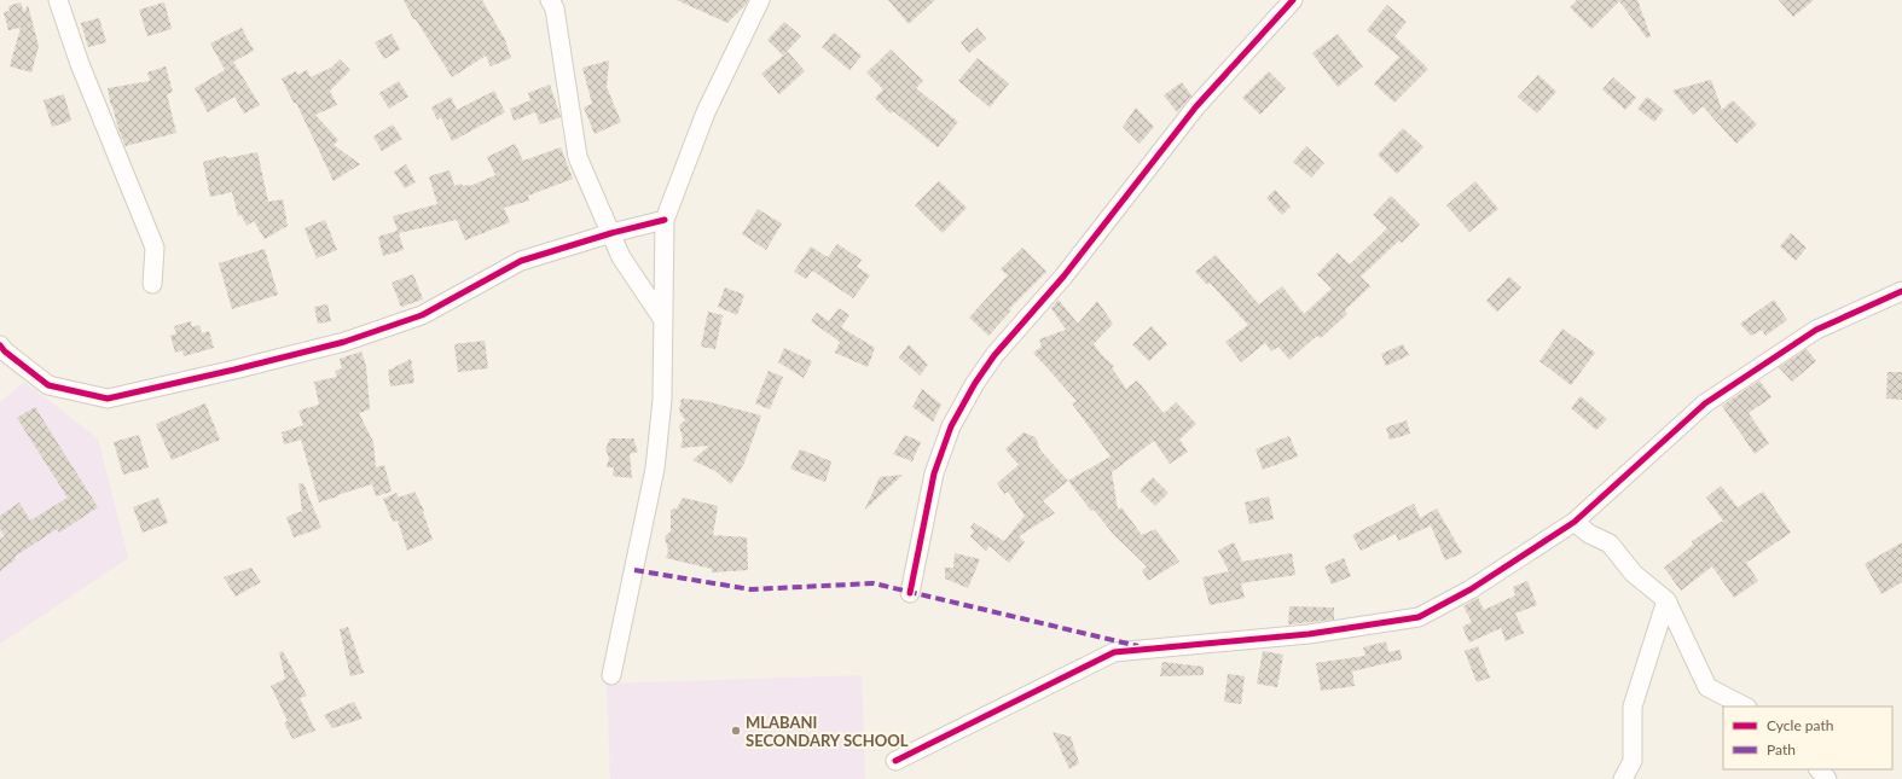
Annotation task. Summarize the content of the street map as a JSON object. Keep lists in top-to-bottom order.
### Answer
{
  "places": ["MLABANI SECONDARY SCHOOL"],
  "legend": ["Cycle path", "Path"]
}
